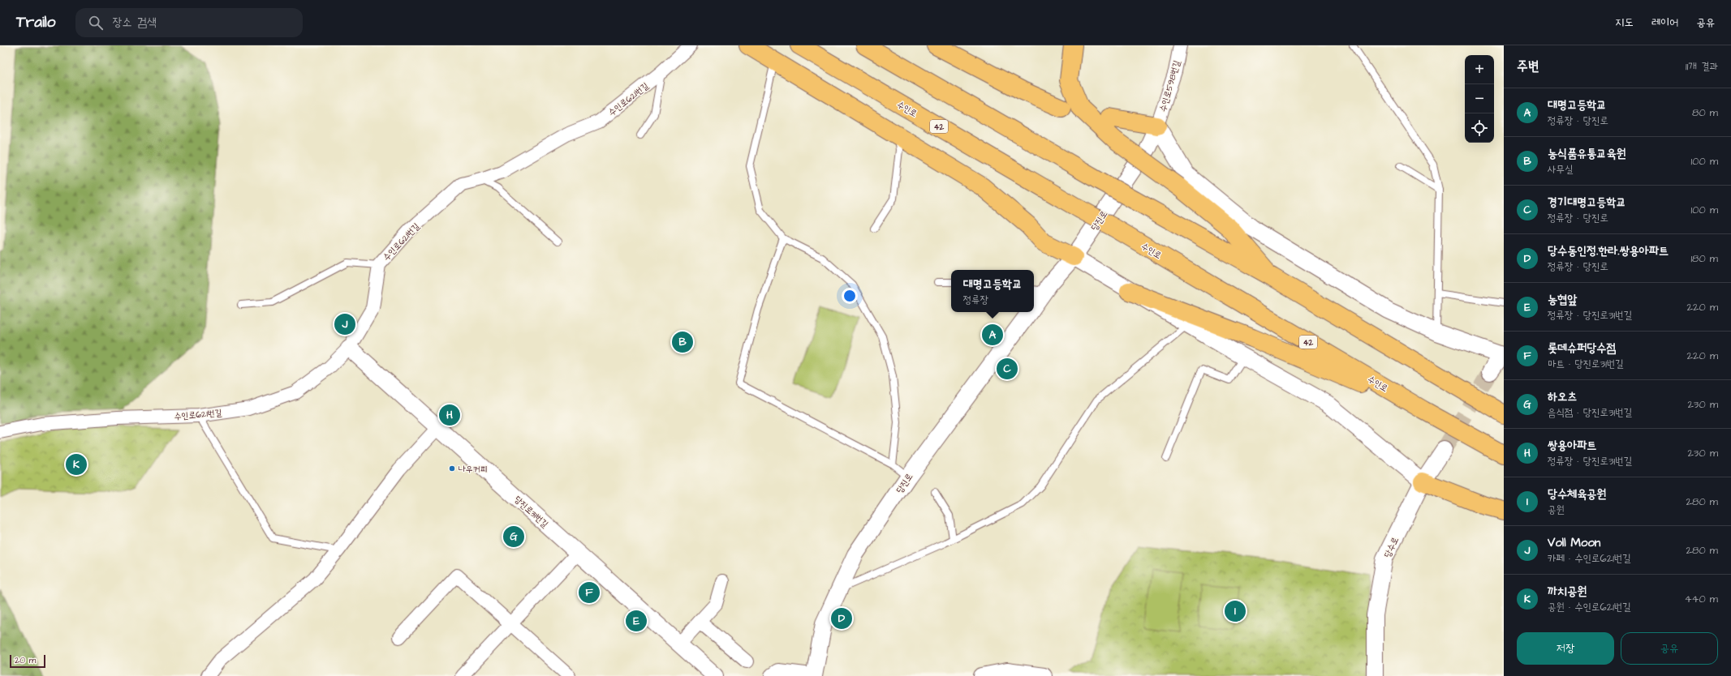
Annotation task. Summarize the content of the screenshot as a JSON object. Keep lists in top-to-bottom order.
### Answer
{
  "streets": {
    "highway": ["수인로", "42"],
    "street": [
      "수인로598번길",
      "수인로621번길",
      "당진로",
      "당진로31번길",
      "당수로"
    ]
  },
  "crossings": [
    ["수인로598번길", "당진로"],
    ["수인로621번길", "당진로31번길"]
  ],
  "places": ["나우커피"],
  "scale_bar": "20 m",
  "page": {
    "header": "Trailo",
    "search": "장소 검색",
    "nav": ["지도", "레이어", "공유"],
    "heading": ["주변", "11개 결과"],
    "map_buttons": ["+", "−"],
    "list": [
      {
        "mark": "A",
        "name": "대명고등학교",
        "note": "정류장 · 당진로",
        "value": "80 m"
      },
      {
        "mark": "B",
        "name": "농식품유통교육원",
        "note": "사무실",
        "value": "100 m"
      },
      {
        "mark": "C",
        "name": "경기대명고등학교",
        "note": "정류장 · 당진로",
        "value": "100 m"
      },
      {
        "mark": "D",
        "name": "당수동인정.한라.쌍용아파트",
        "note": "정류장 · 당진로",
        "value": "180 m"
      },
      {
        "mark": "E",
        "name": "농협앞",
        "note": "정류장 · 당진로31번길",
        "value": "220 m"
      },
      {
        "mark": "F",
        "name": "롯데슈퍼당수점",
        "note": "마트 · 당진로31번길",
        "value": "220 m"
      },
      {
        "mark": "G",
        "name": "하오츠",
        "note": "음식점 · 당진로31번길",
        "value": "230 m"
      },
      {
        "mark": "H",
        "name": "쌍용아파트",
        "note": "정류장 · 당진로31번길",
        "value": "230 m"
      },
      {
        "mark": "I",
        "name": "당수체육공원",
        "note": "공원",
        "value": "280 m"
      },
      {
        "mark": "J",
        "name": "Voll Moon",
        "note": "카페 · 수인로621번길",
        "value": "280 m"
      },
      {
        "mark": "K",
        "name": "까치공원",
        "note": "공원 · 수인로621번길",
        "value": "440 m"
      }
    ],
    "popup": ["대명고등학교", "정류장"],
    "pins": [
      "J",
      "A",
      "B",
      "C",
      "H",
      "K",
      "G",
      "F",
      "I",
      "D",
      "E"
    ],
    "buttons": ["저장", "공유"],
    "scale": "20 m"
  }
}
